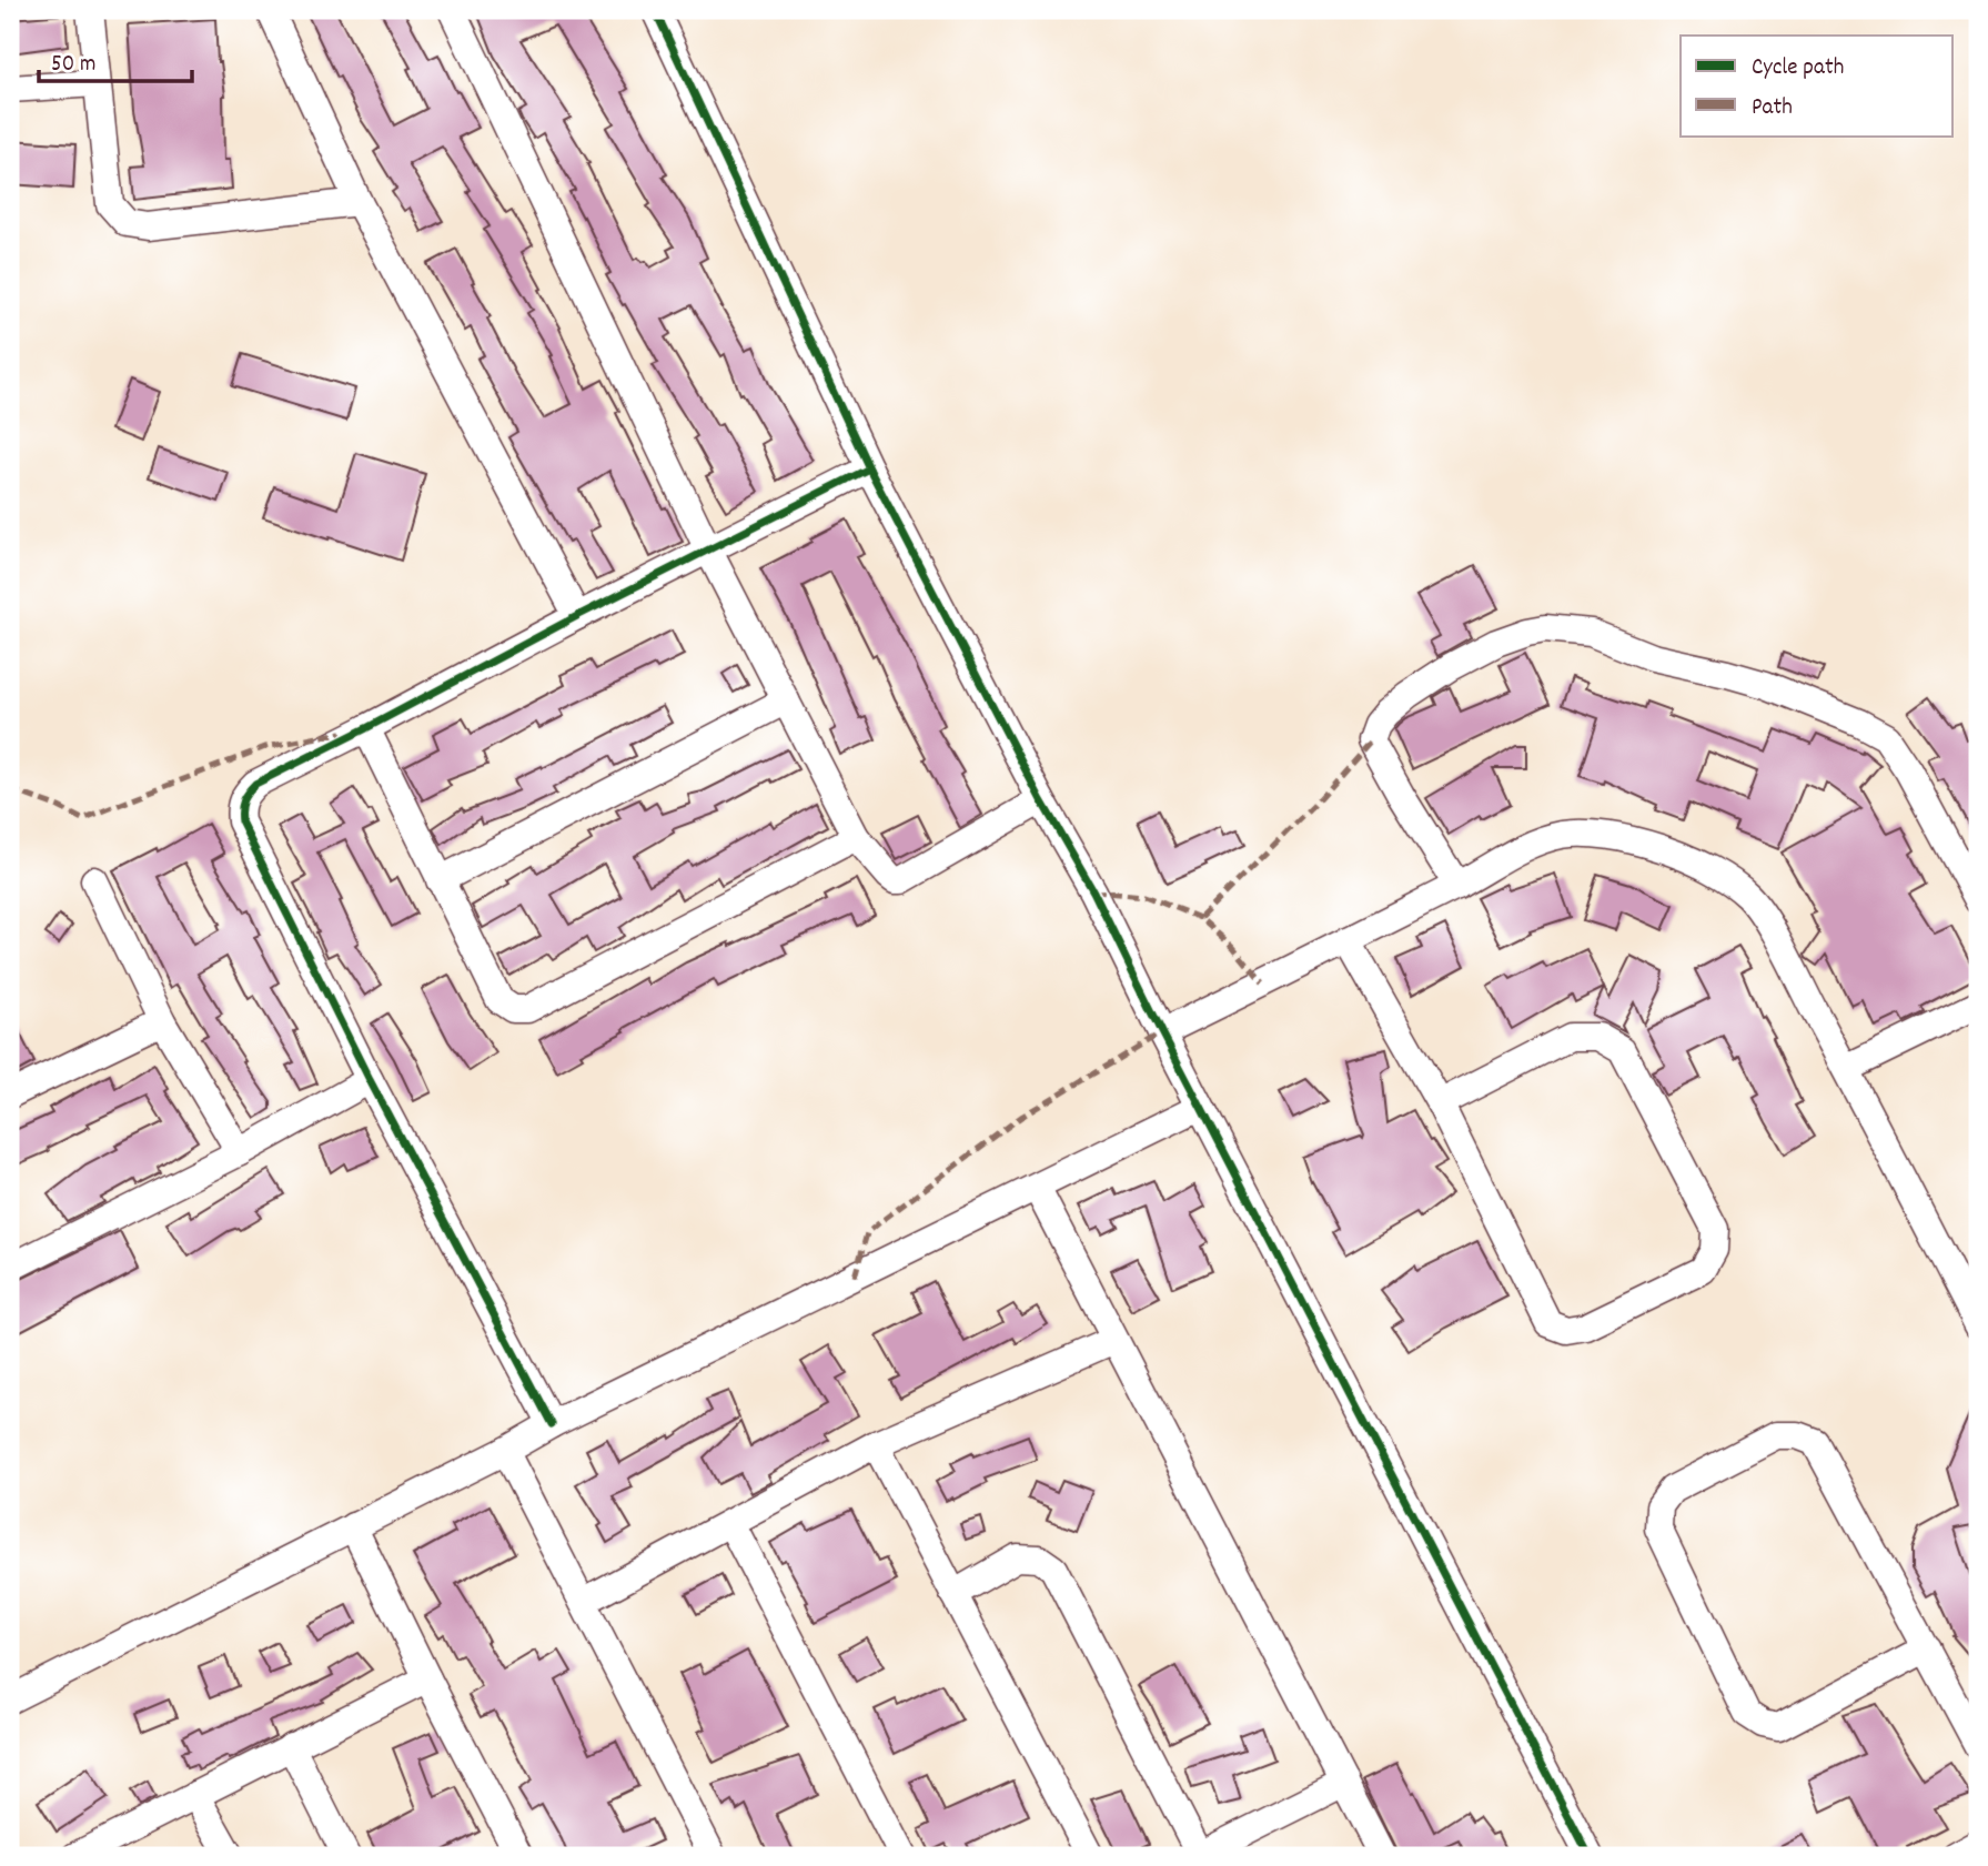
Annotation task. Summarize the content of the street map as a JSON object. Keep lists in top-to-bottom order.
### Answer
{
  "legend": ["Cycle path", "Path"],
  "scale_bar": "50 m"
}
